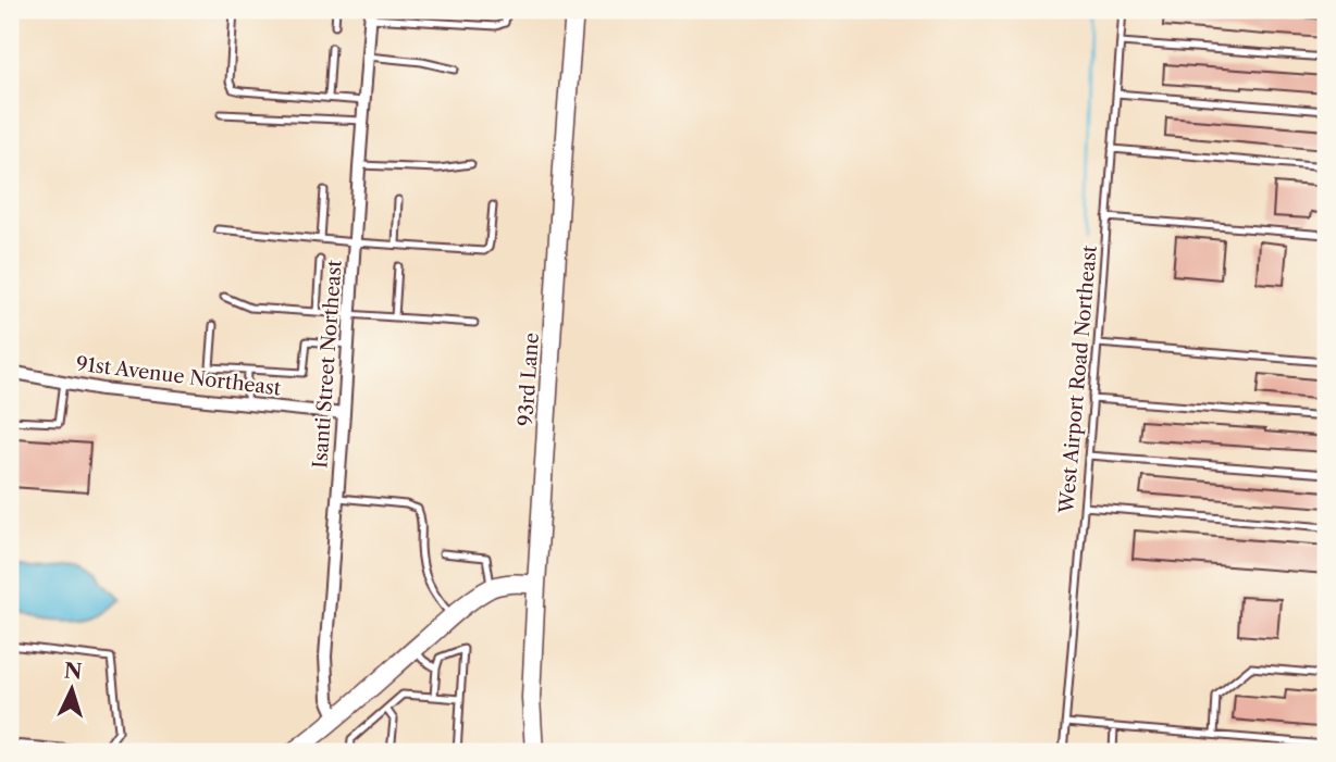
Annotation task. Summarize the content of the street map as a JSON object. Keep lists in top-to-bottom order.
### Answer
{
  "streets": {
    "street": ["Isanti Street Northeast", "91st Avenue Northeast", "93rd Lane"],
    "lane": ["West Airport Road Northeast"]
  },
  "crossings": [
    ["Isanti Street Northeast", "91st Avenue Northeast"]
  ],
  "north": "top"
}
